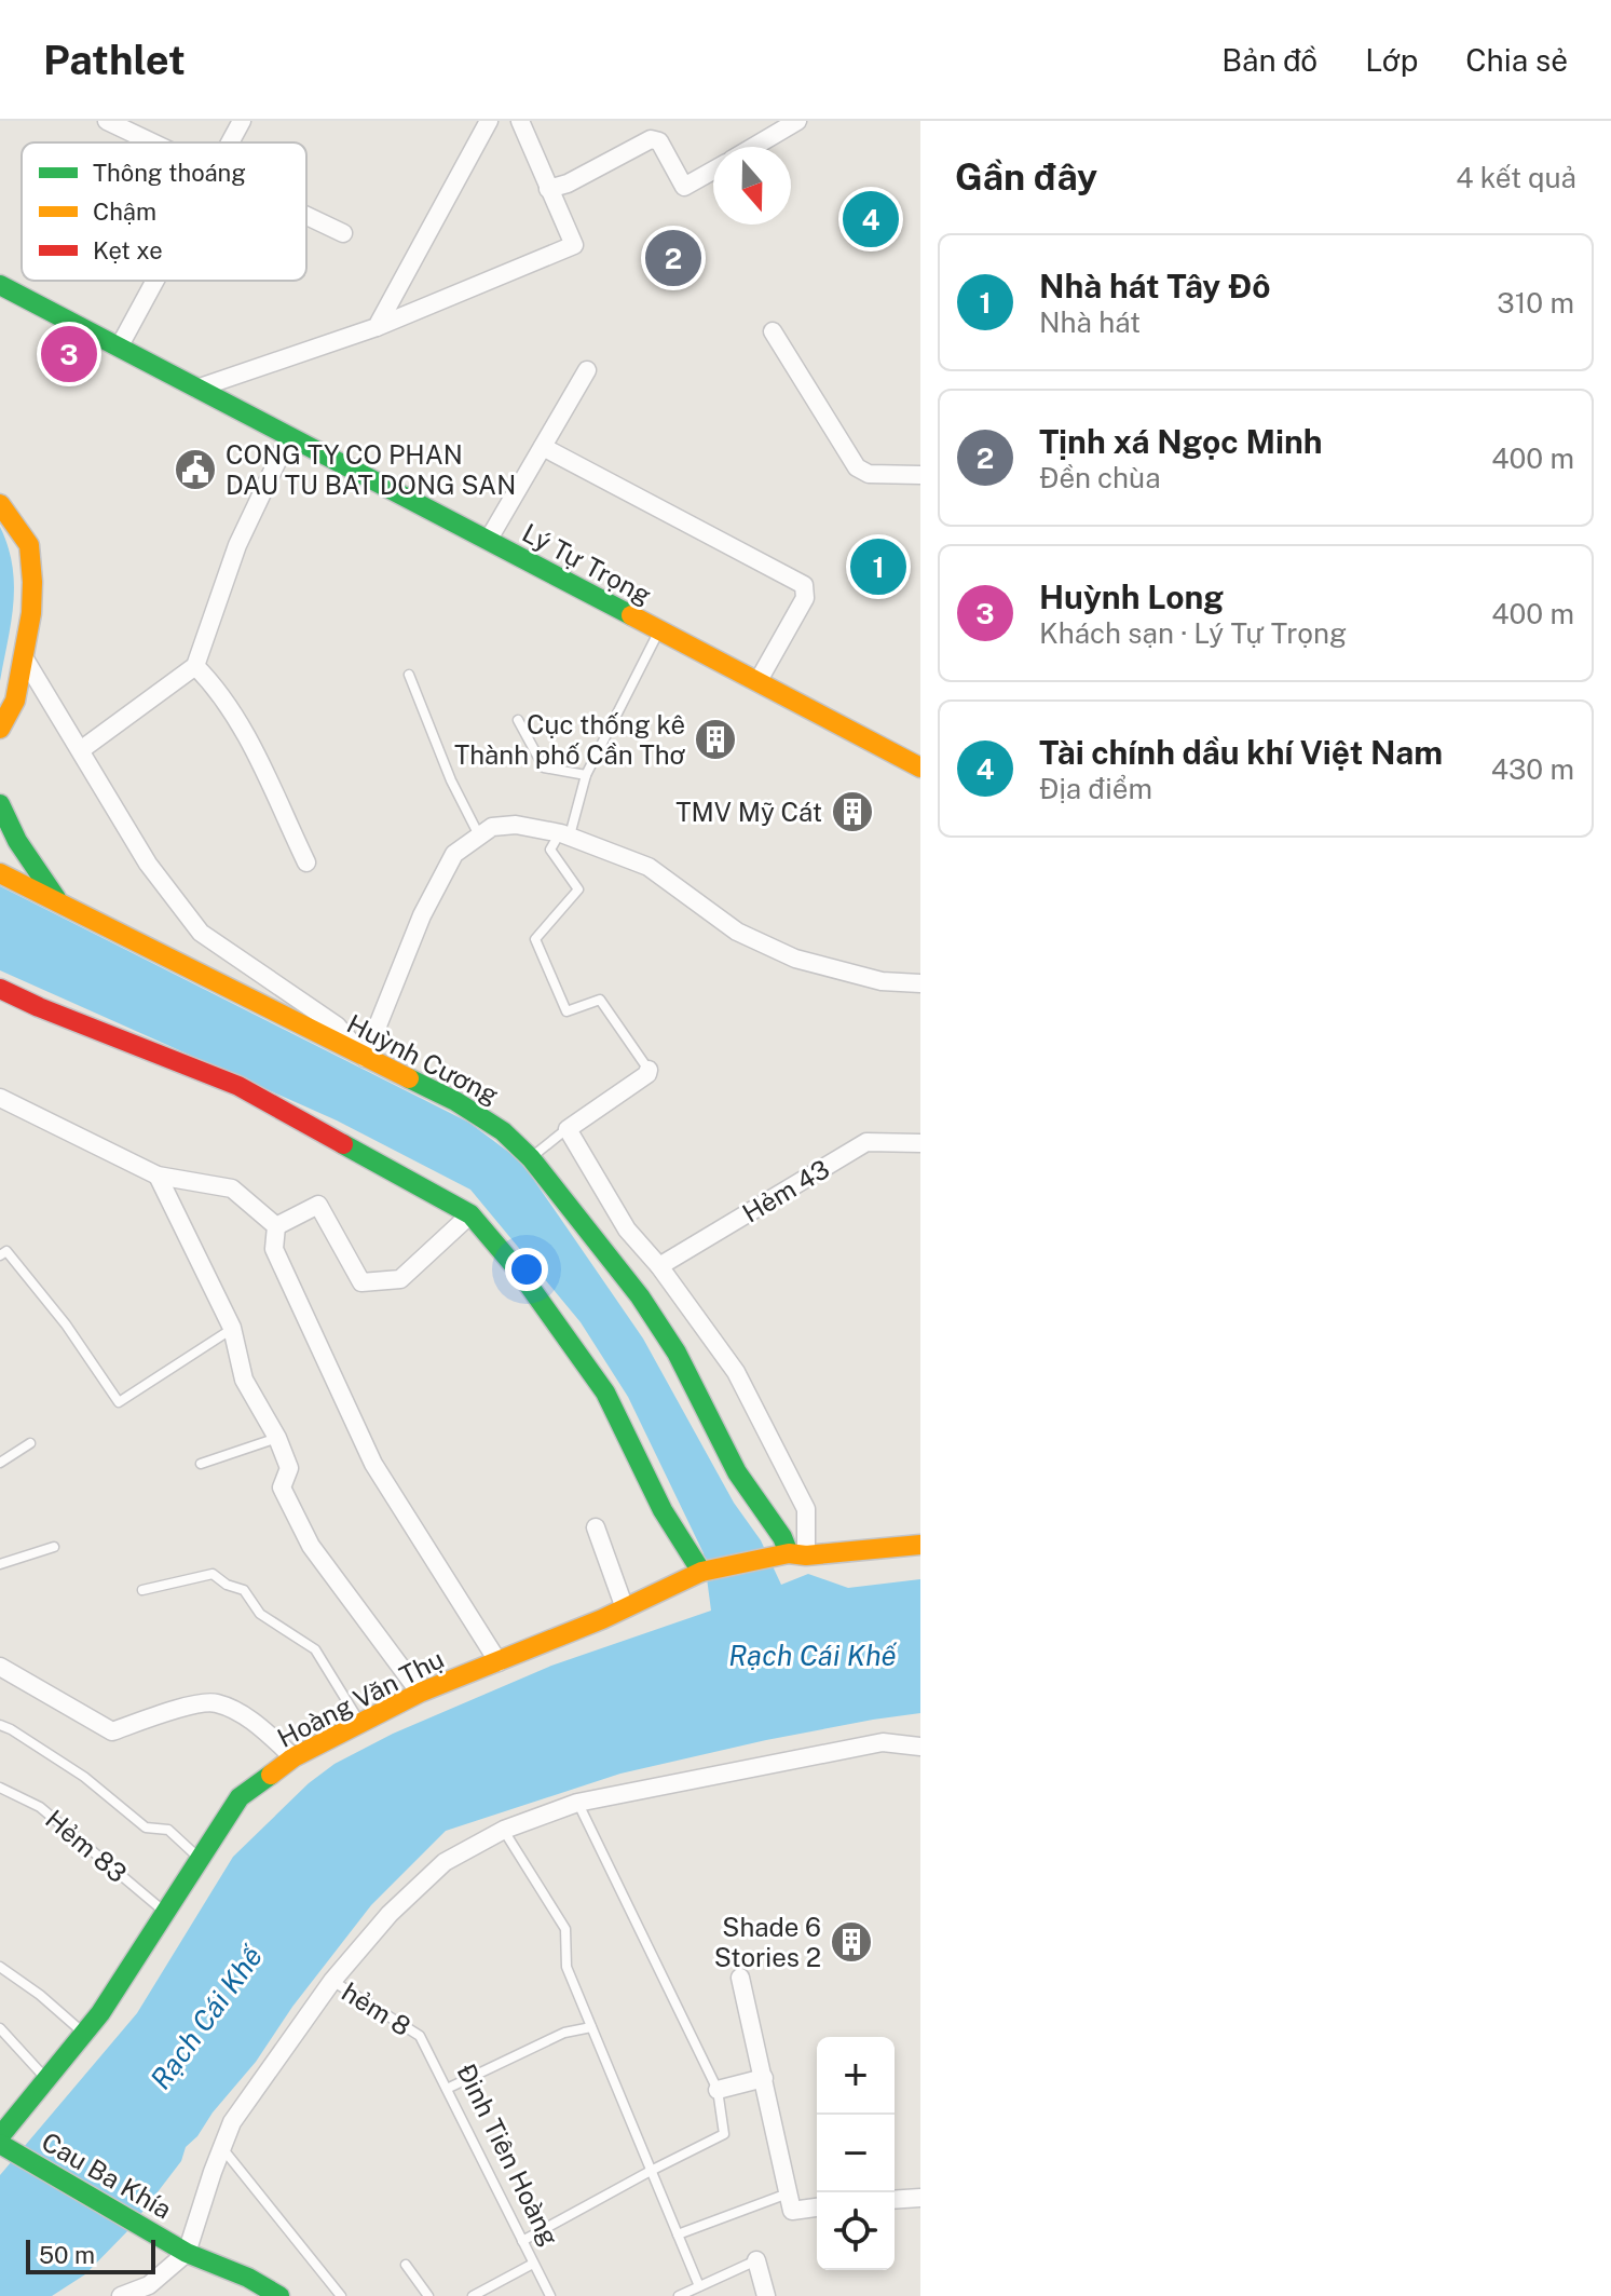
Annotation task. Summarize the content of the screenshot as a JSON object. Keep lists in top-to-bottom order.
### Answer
{
  "streets": {
    "street": [
      "Lý Tự Trọng",
      "Huỳnh Cương",
      "Hẻm 43",
      "Hoàng Văn Thụ",
      "Cau Ba Khía"
    ],
    "lane": ["Hẻm 83", "hẻm 8", "Đinh Tiên Hoàng"]
  },
  "crossings": [
    ["Huỳnh Cương", "Hoàng Văn Thụ"],
    ["Hoàng Văn Thụ", "Hẻm 83"],
    ["Hoàng Văn Thụ", "Cau Ba Khía"],
    ["hẻm 8", "Đinh Tiên Hoàng"]
  ],
  "water": ["Rạch Cái Khế"],
  "places": {
    "public building": ["CONG TY CO PHAN DAU TU BAT DONG SAN"],
    "building": ["Cục thống kê Thành phố Cần Thơ", "TMV Mỹ Cát", "Shade 6 Stories 2"]
  },
  "legend": ["Thông thoáng", "Chậm", "Kẹt xe"],
  "scale_bar": "50 m",
  "north": "bottom",
  "page": {
    "header": "Pathlet",
    "nav": ["Bản đồ", "Lớp", "Chia sẻ"],
    "heading": ["Gần đây", "4 kết quả"],
    "pins": [
      "4",
      "2",
      "3",
      "1"
    ],
    "list": [
      {
        "mark": "1",
        "name": "Nhà hát Tây Đô",
        "note": "Nhà hát",
        "value": "310 m"
      },
      {
        "mark": "2",
        "name": "Tịnh xá Ngọc Minh",
        "note": "Đền chùa",
        "value": "400 m"
      },
      {
        "mark": "3",
        "name": "Huỳnh Long",
        "note": "Khách sạn · Lý Tự Trọng",
        "value": "400 m"
      },
      {
        "mark": "4",
        "name": "Tài chính dầu khí Việt Nam",
        "note": "Địa điểm",
        "value": "430 m"
      }
    ],
    "map_buttons": ["+", "−"],
    "scale": "50 m"
  }
}
